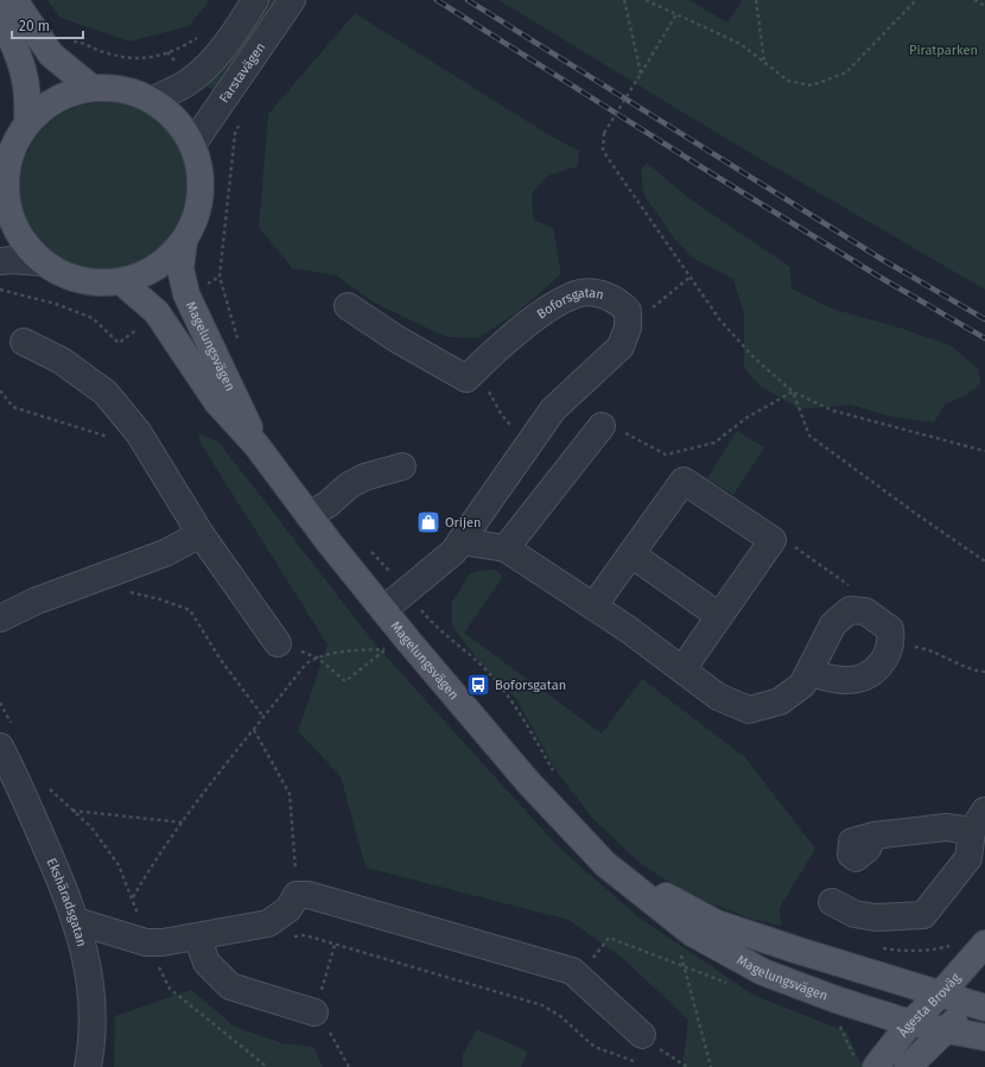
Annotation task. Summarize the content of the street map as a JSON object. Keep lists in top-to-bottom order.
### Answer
{
  "streets": {
    "main road": ["Magelungsvägen", "Ågesta Broväg"],
    "street": ["Farstavägen", "Boforsgatan", "Ekshäradsgatan"]
  },
  "crossings": [
    ["Magelungsvägen", "Ågesta Broväg"]
  ],
  "parks": ["Piratparken"],
  "places": {
    "shop": ["Orijen"],
    "bus stop": ["Boforsgatan"]
  },
  "scale_bar": "20 m"
}
